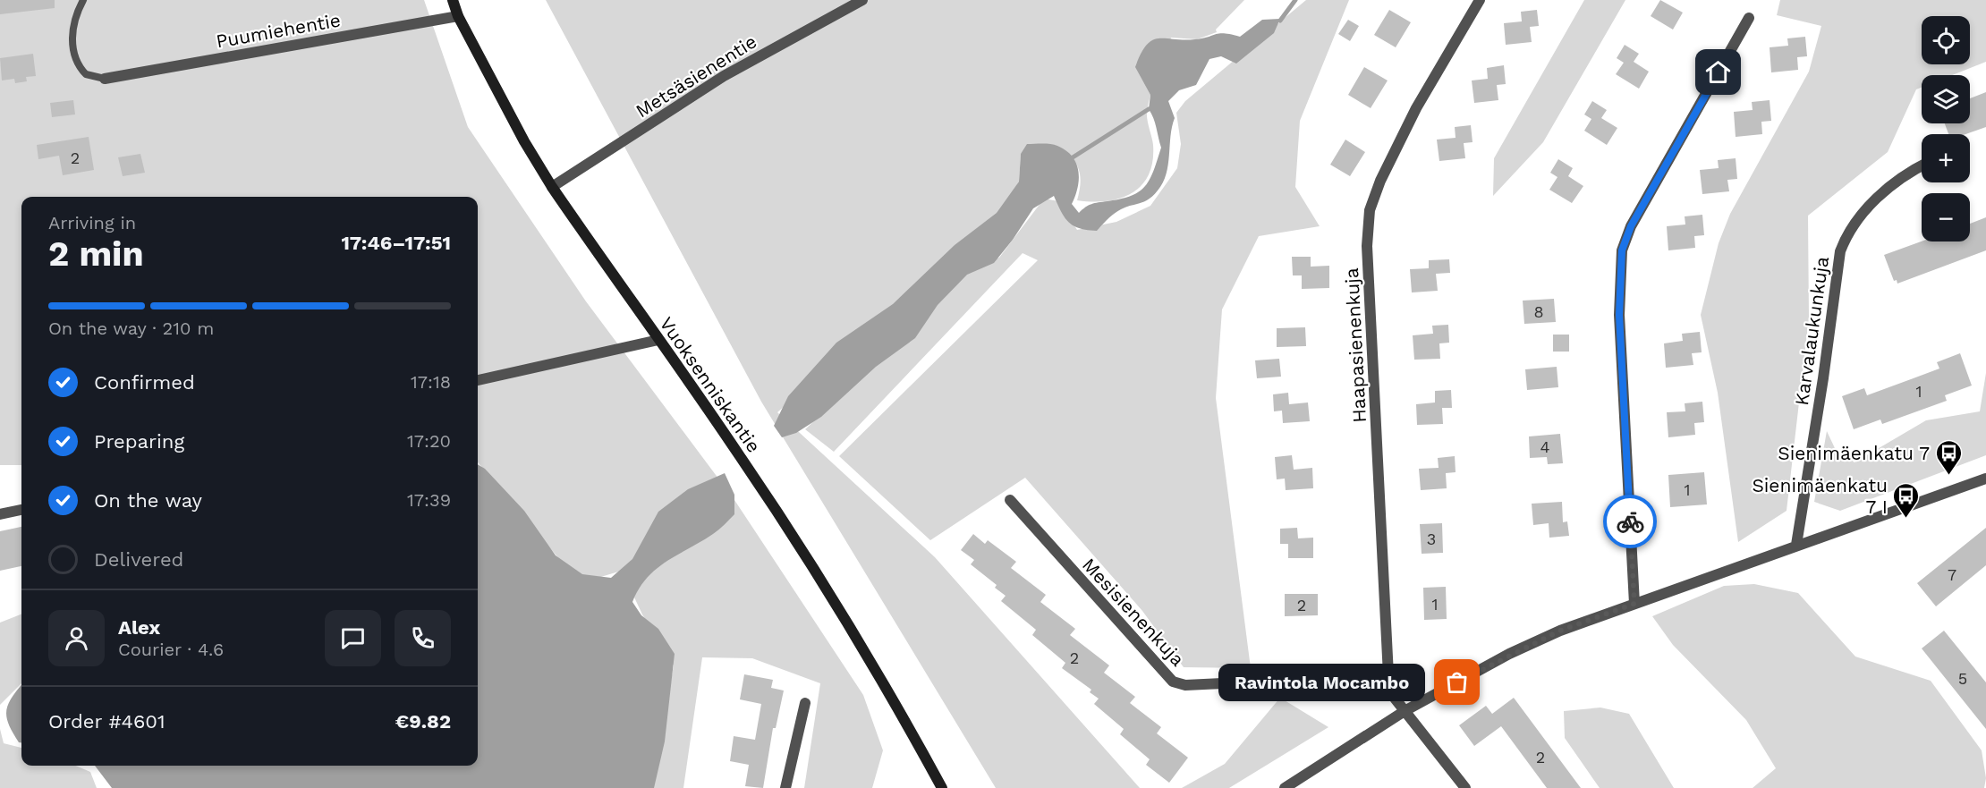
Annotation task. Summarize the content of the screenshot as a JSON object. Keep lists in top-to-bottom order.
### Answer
{
  "streets": {
    "street": [
      "Puumiehentie",
      "Metsäsienentie",
      "Karvalaukunkuja",
      "Haapasienenkuja",
      "Vuoksenniskantie",
      "Mesisienenkuja"
    ]
  },
  "crossings": [
    ["Puumiehentie", "Vuoksenniskantie"],
    ["Metsäsienentie", "Vuoksenniskantie"],
    ["Haapasienenkuja", "Mesisienenkuja"]
  ],
  "places": {
    "bus stop": ["Sienimäenkatu 7", "Sienimäenkatu 7 I"],
    "other": ["Ravintola Mocambo"]
  },
  "house_numbers": [
    "2",
    "8",
    "1",
    "4",
    "1",
    "3",
    "7",
    "1",
    "2",
    "2",
    "5",
    "2"
  ],
  "page": {
    "map_buttons": ["+", "−"],
    "heading": ["2 min", "Arriving in", "17:46–17:51"],
    "panel": [
      "Alex",
      "Courier · 4.6",
      "Order #4601",
      "€9.82"
    ],
    "bar": "On the way · 210 m",
    "list": [
      ["Confirmed", "17:18"],
      ["Preparing", "17:20"],
      ["On the way", "17:39"],
      "Delivered"
    ],
    "bubble": "Ravintola Mocambo"
  }
}
